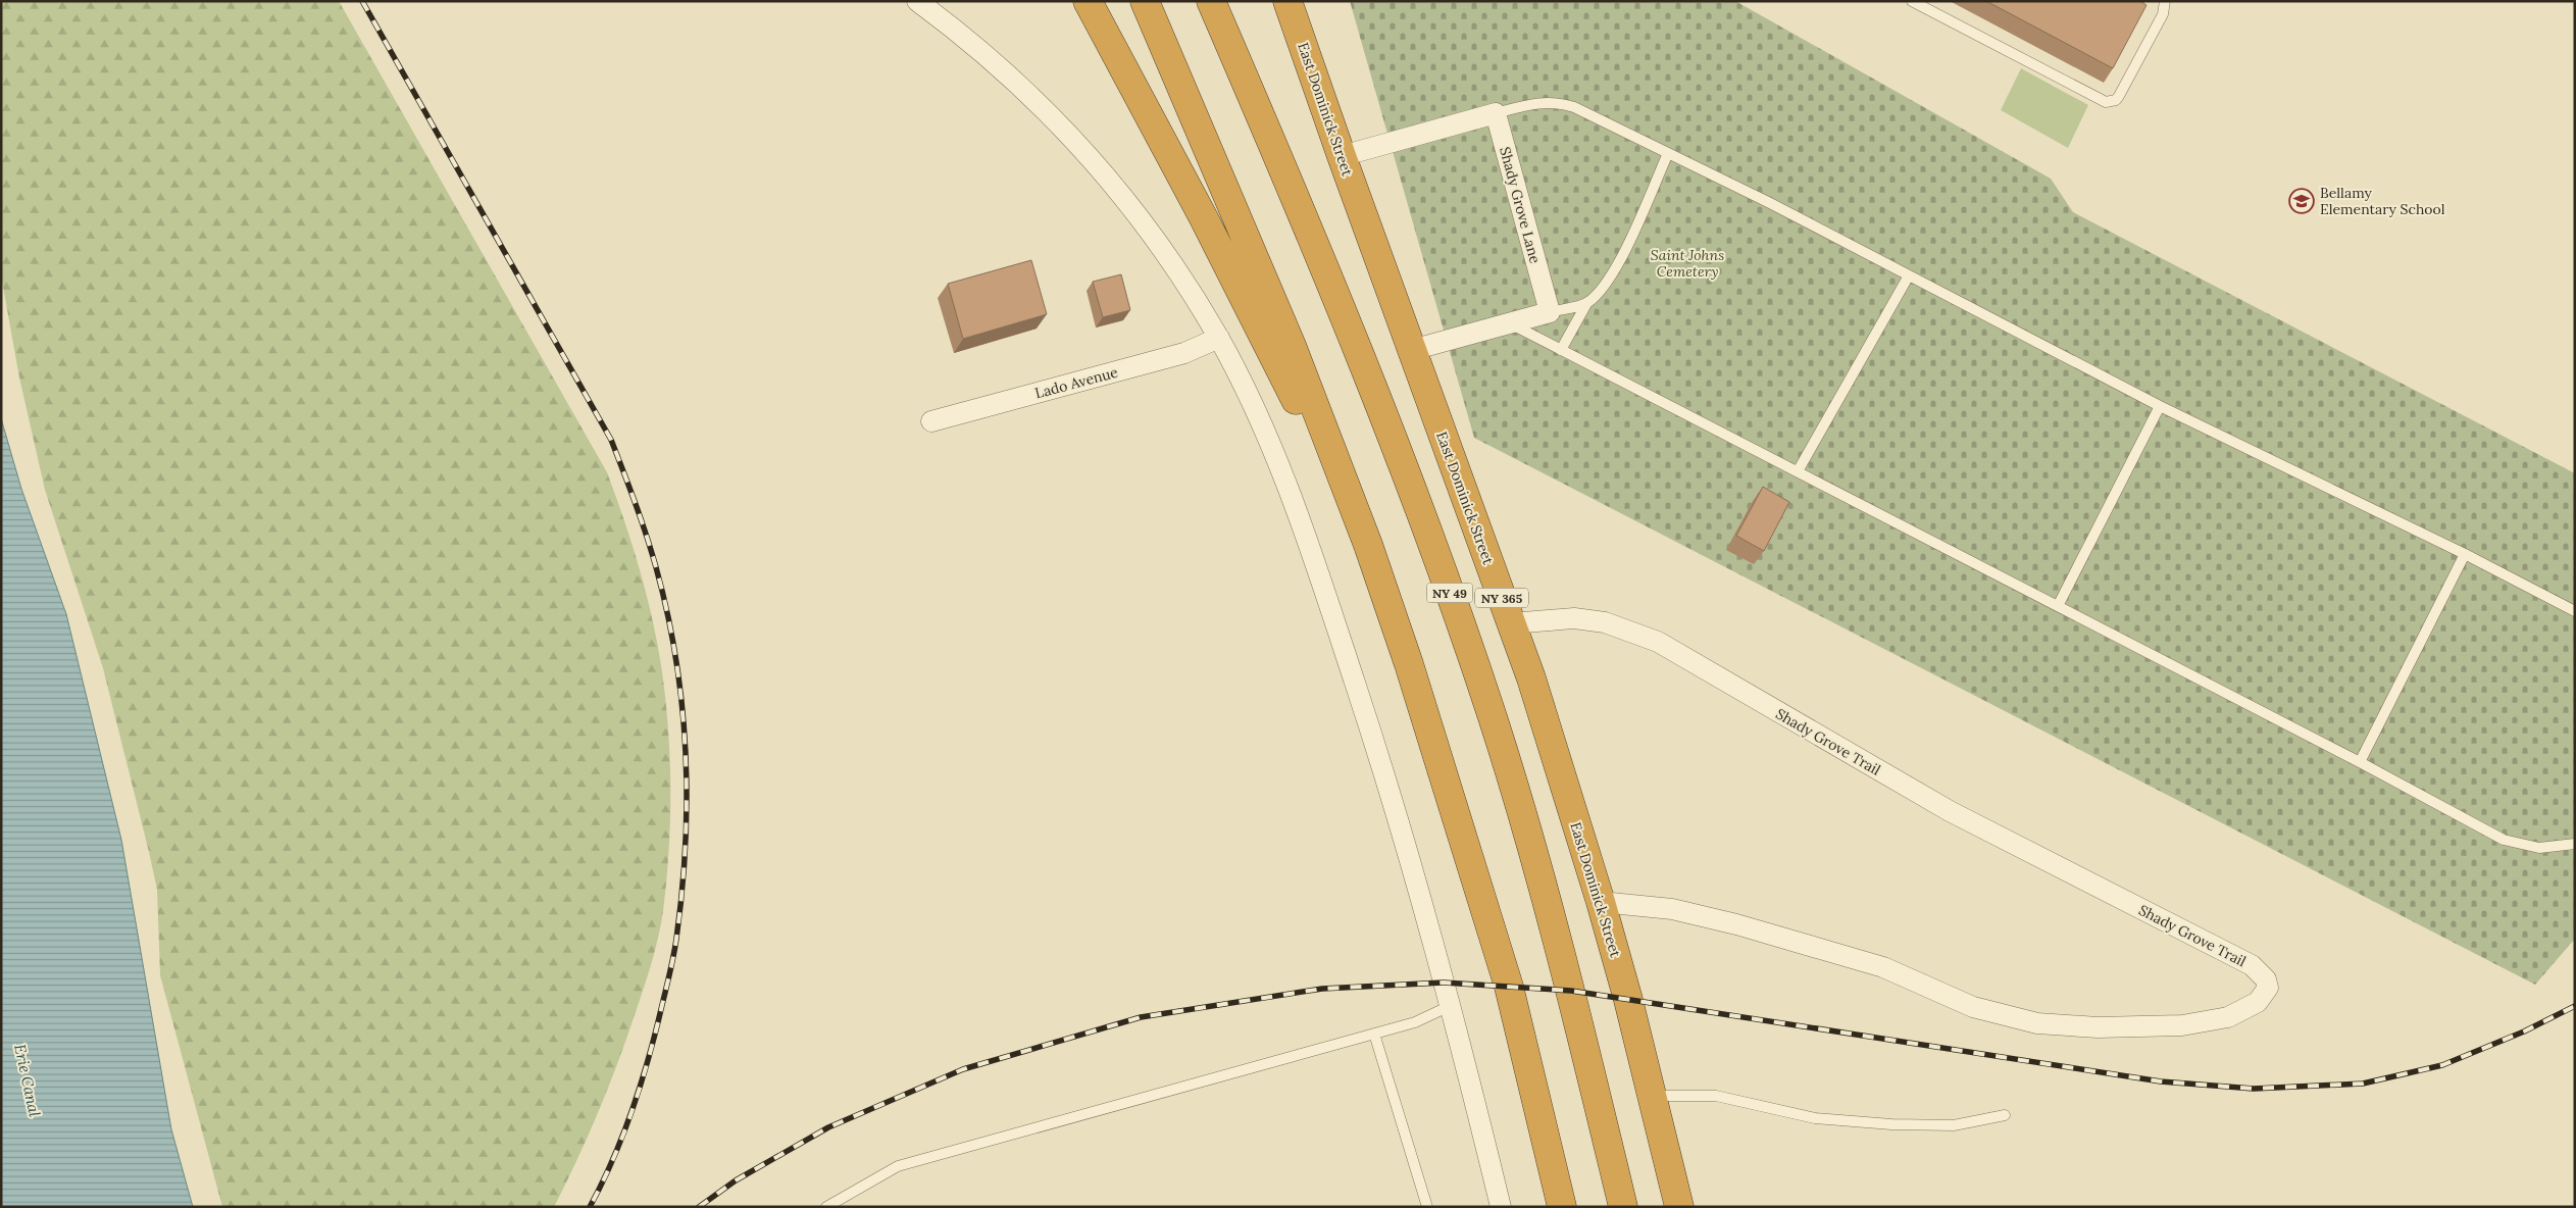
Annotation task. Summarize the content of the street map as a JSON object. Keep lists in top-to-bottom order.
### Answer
{
  "streets": {
    "highway": ["East Dominick Street", "NY 49", "NY 365"],
    "street": ["Shady Grove Lane", "Lado Avenue", "Shady Grove Trail"]
  },
  "crossings": [
    ["East Dominick Street", "Shady Grove Trail"]
  ],
  "water": ["Erie Canal"],
  "parks": ["Saint Johns Cemetery"],
  "places": {
    "school or university": ["Bellamy Elementary School"]
  }
}
